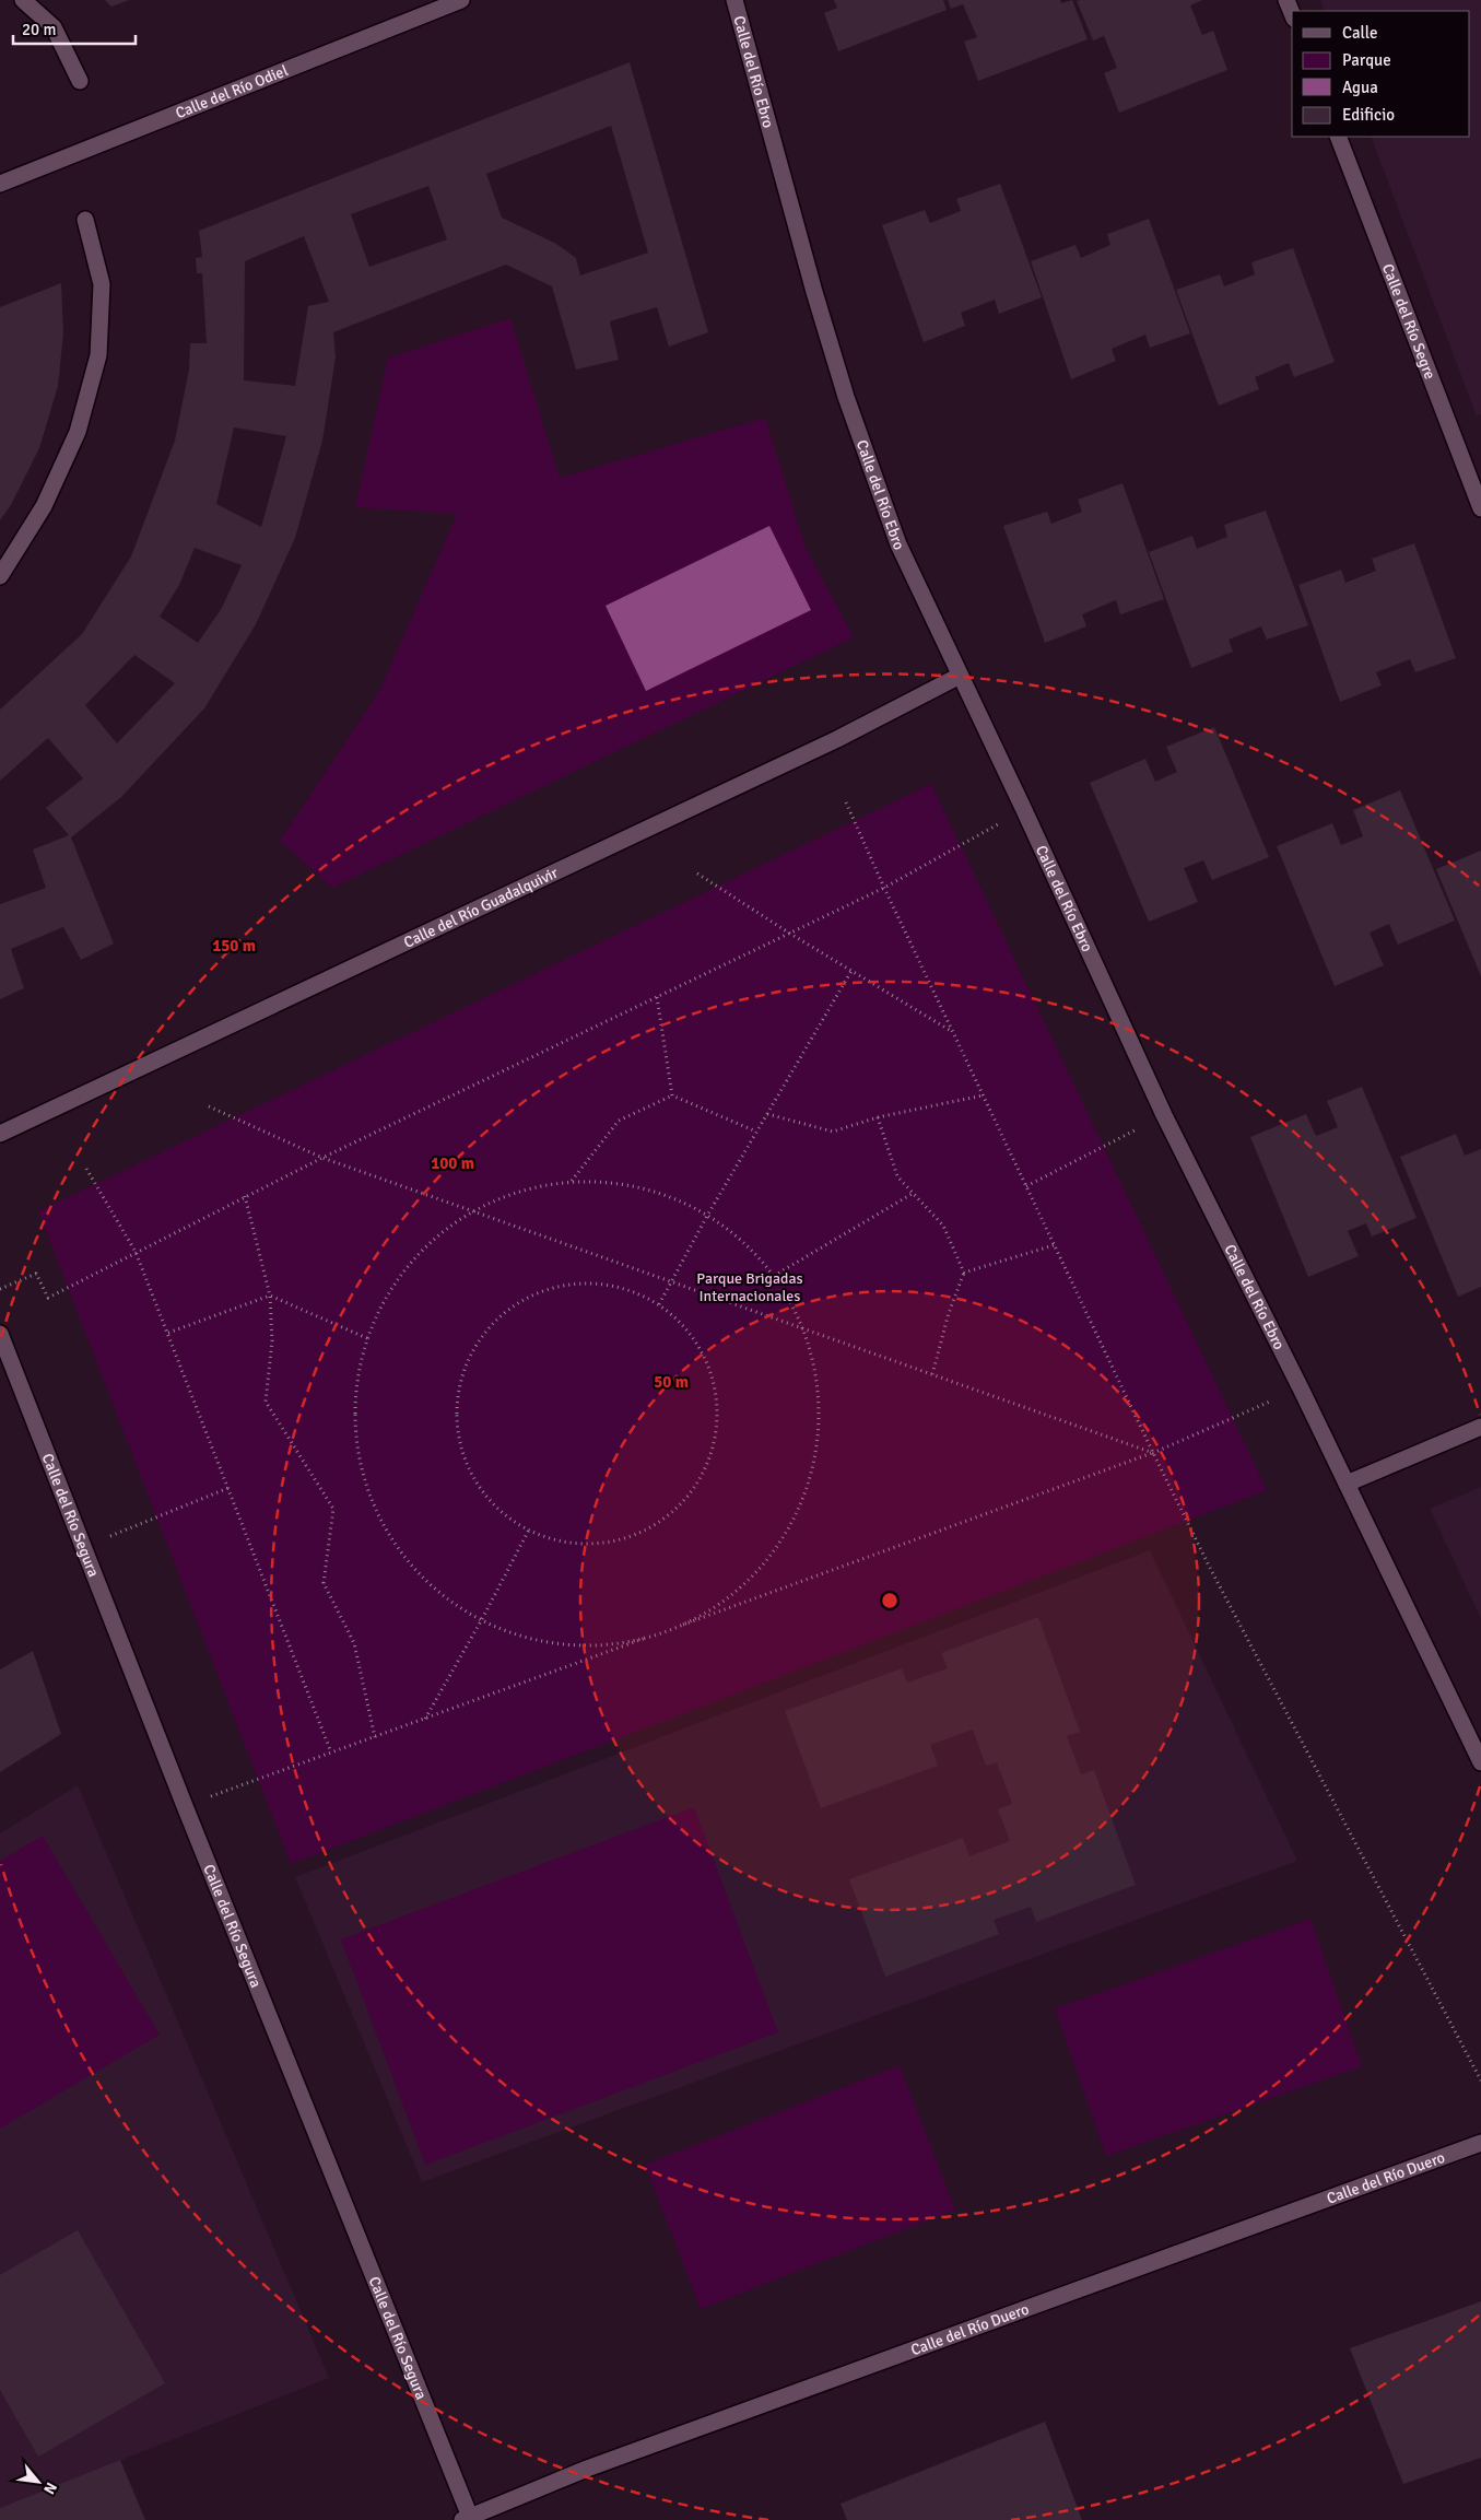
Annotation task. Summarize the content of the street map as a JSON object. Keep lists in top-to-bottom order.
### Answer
{
  "streets": {
    "street": [
      "Calle del Río Ebro",
      "Calle del Río Odiel",
      "Calle del Río Segre",
      "Calle del Río Guadalquivir",
      "Calle del Río Segura",
      "Calle del Río Duero"
    ]
  },
  "crossings": [
    ["Calle del Río Ebro", "Calle del Río Guadalquivir"],
    ["Calle del Río Segura", "Calle del Río Duero"]
  ],
  "parks": ["Parque Brigadas Internacionales"],
  "legend": [
    "Calle",
    "Parque",
    "Agua",
    "Edificio"
  ],
  "scale_bar": "20 m",
  "north": "bottom right",
  "rings": ["150 m", "100 m", "50 m"]
}
